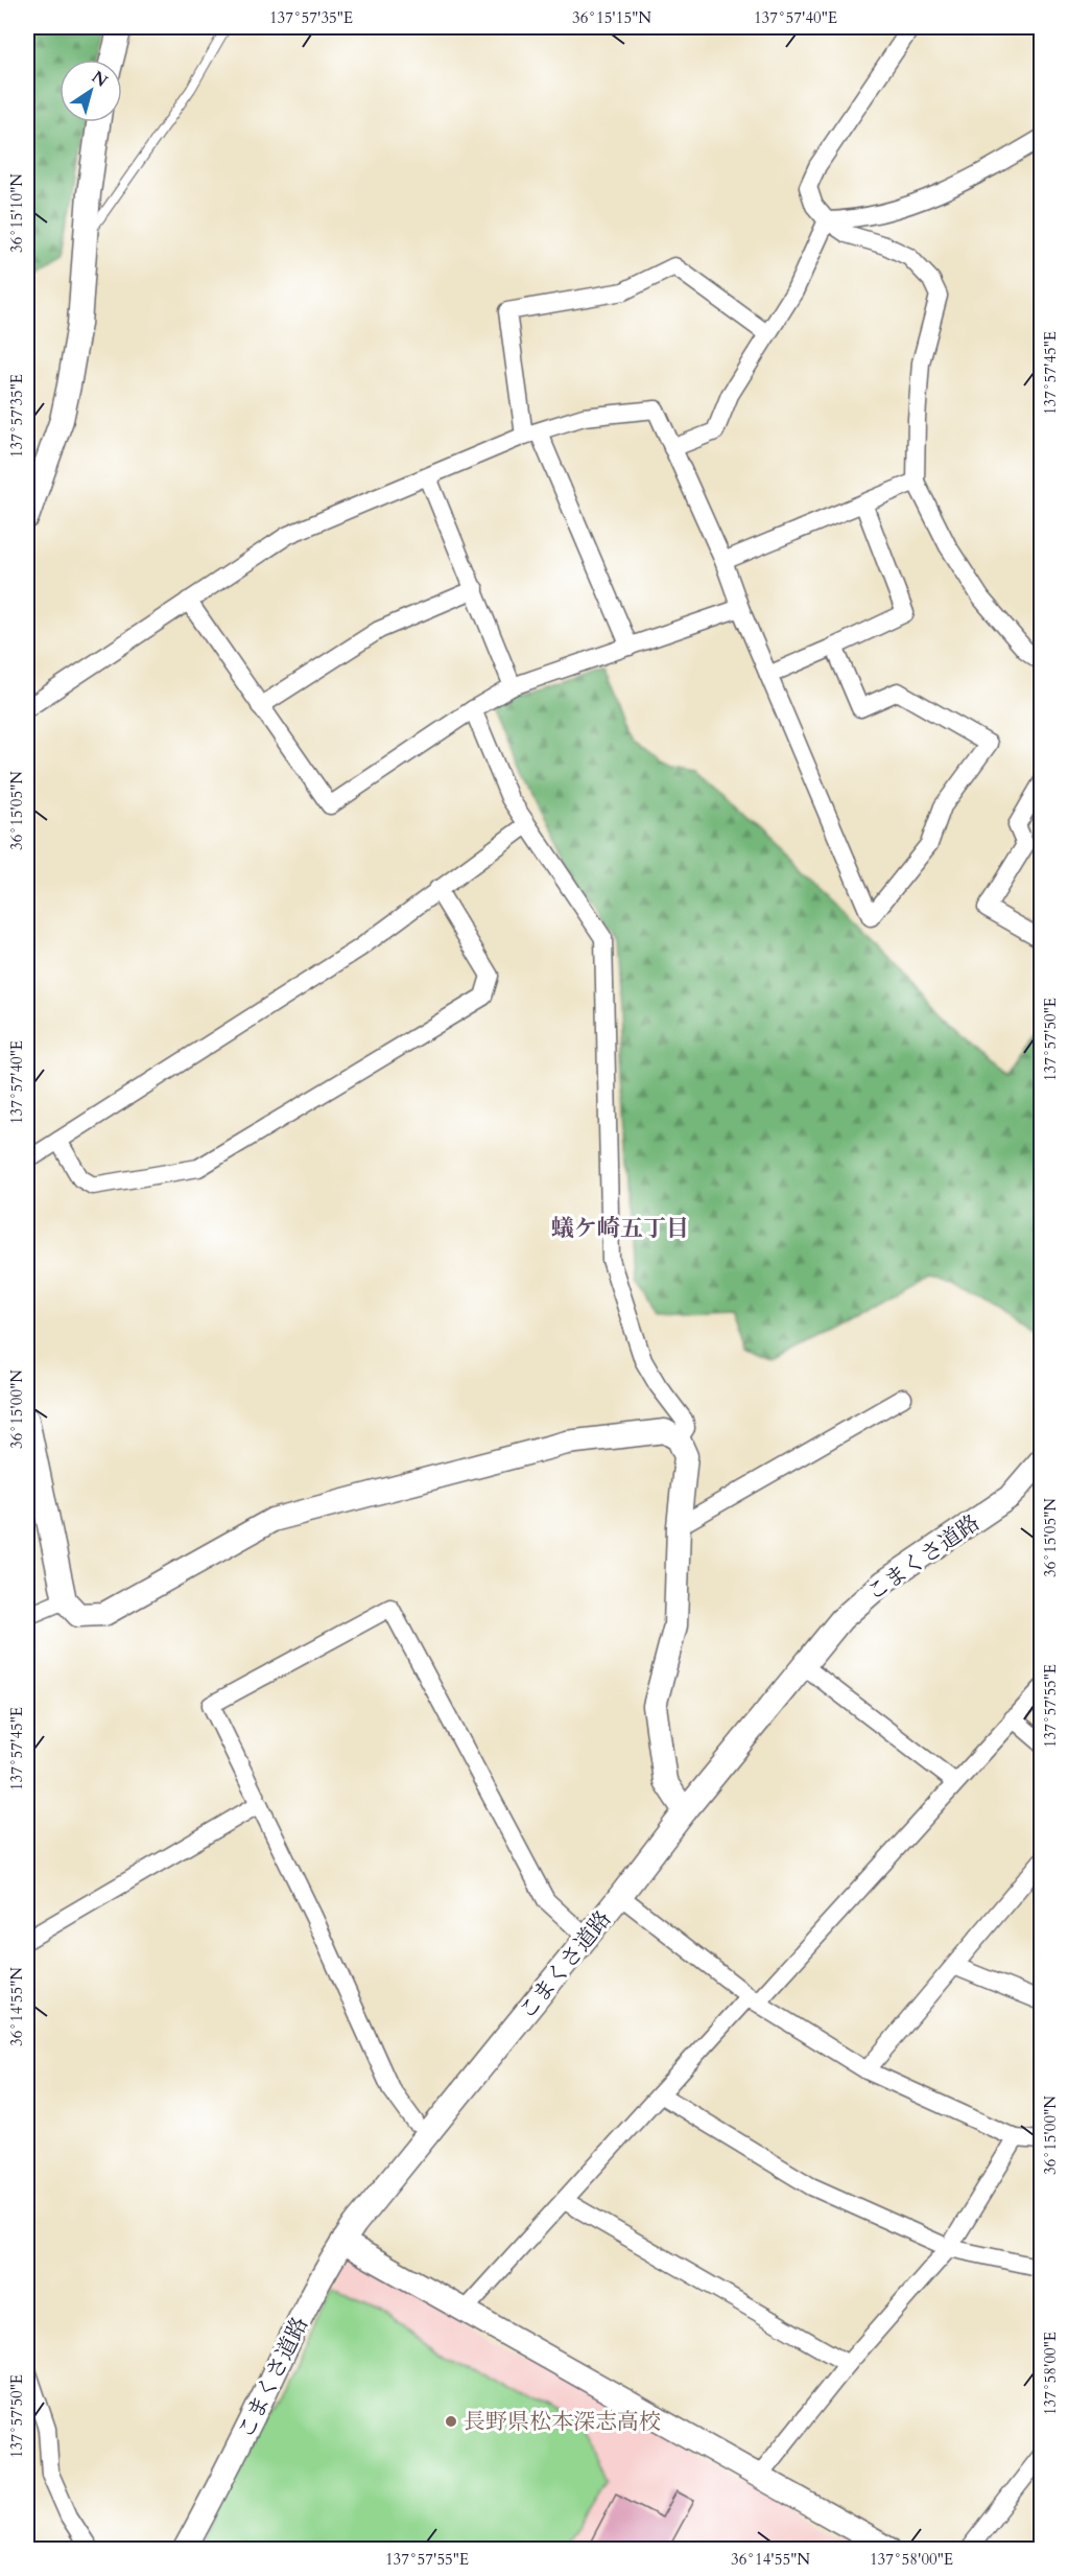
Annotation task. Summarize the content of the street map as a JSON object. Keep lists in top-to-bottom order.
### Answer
{
  "streets": {
    "street": ["こまくさ道路"]
  },
  "districts": ["蟻ケ崎五丁目"],
  "places": ["長野県松本深志高校"],
  "north": "top right",
  "coordinates": [
    "137°57'35\"E",
    "36°15'15\"N",
    "137°57'40\"E",
    "36°15'10\"N",
    "137°57'45\"E",
    "36°15'05\"N",
    "137°57'50\"E",
    "36°15'00\"N",
    "137°57'55\"E",
    "36°14'55\"N",
    "137°58'00\"E"
  ]
}
